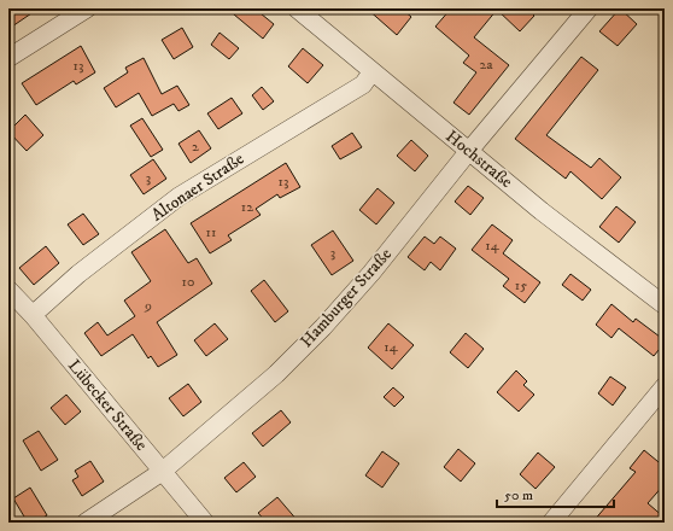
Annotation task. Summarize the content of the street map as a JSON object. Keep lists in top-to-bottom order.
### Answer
{
  "streets": {
    "street": [
      "Hochstraße",
      "Altonaer Straße",
      "Hamburger Straße",
      "Lübecker Straße"
    ]
  },
  "crossings": [
    ["Hochstraße", "Altonaer Straße"],
    ["Hochstraße", "Hamburger Straße"],
    ["Altonaer Straße", "Lübecker Straße"],
    ["Hamburger Straße", "Lübecker Straße"]
  ],
  "house_numbers": [
    "2a",
    "13",
    "2",
    "3",
    "13",
    "12",
    "11",
    "14",
    "3",
    "10",
    "15",
    "9",
    "14"
  ],
  "scale_bar": "50 m"
}
